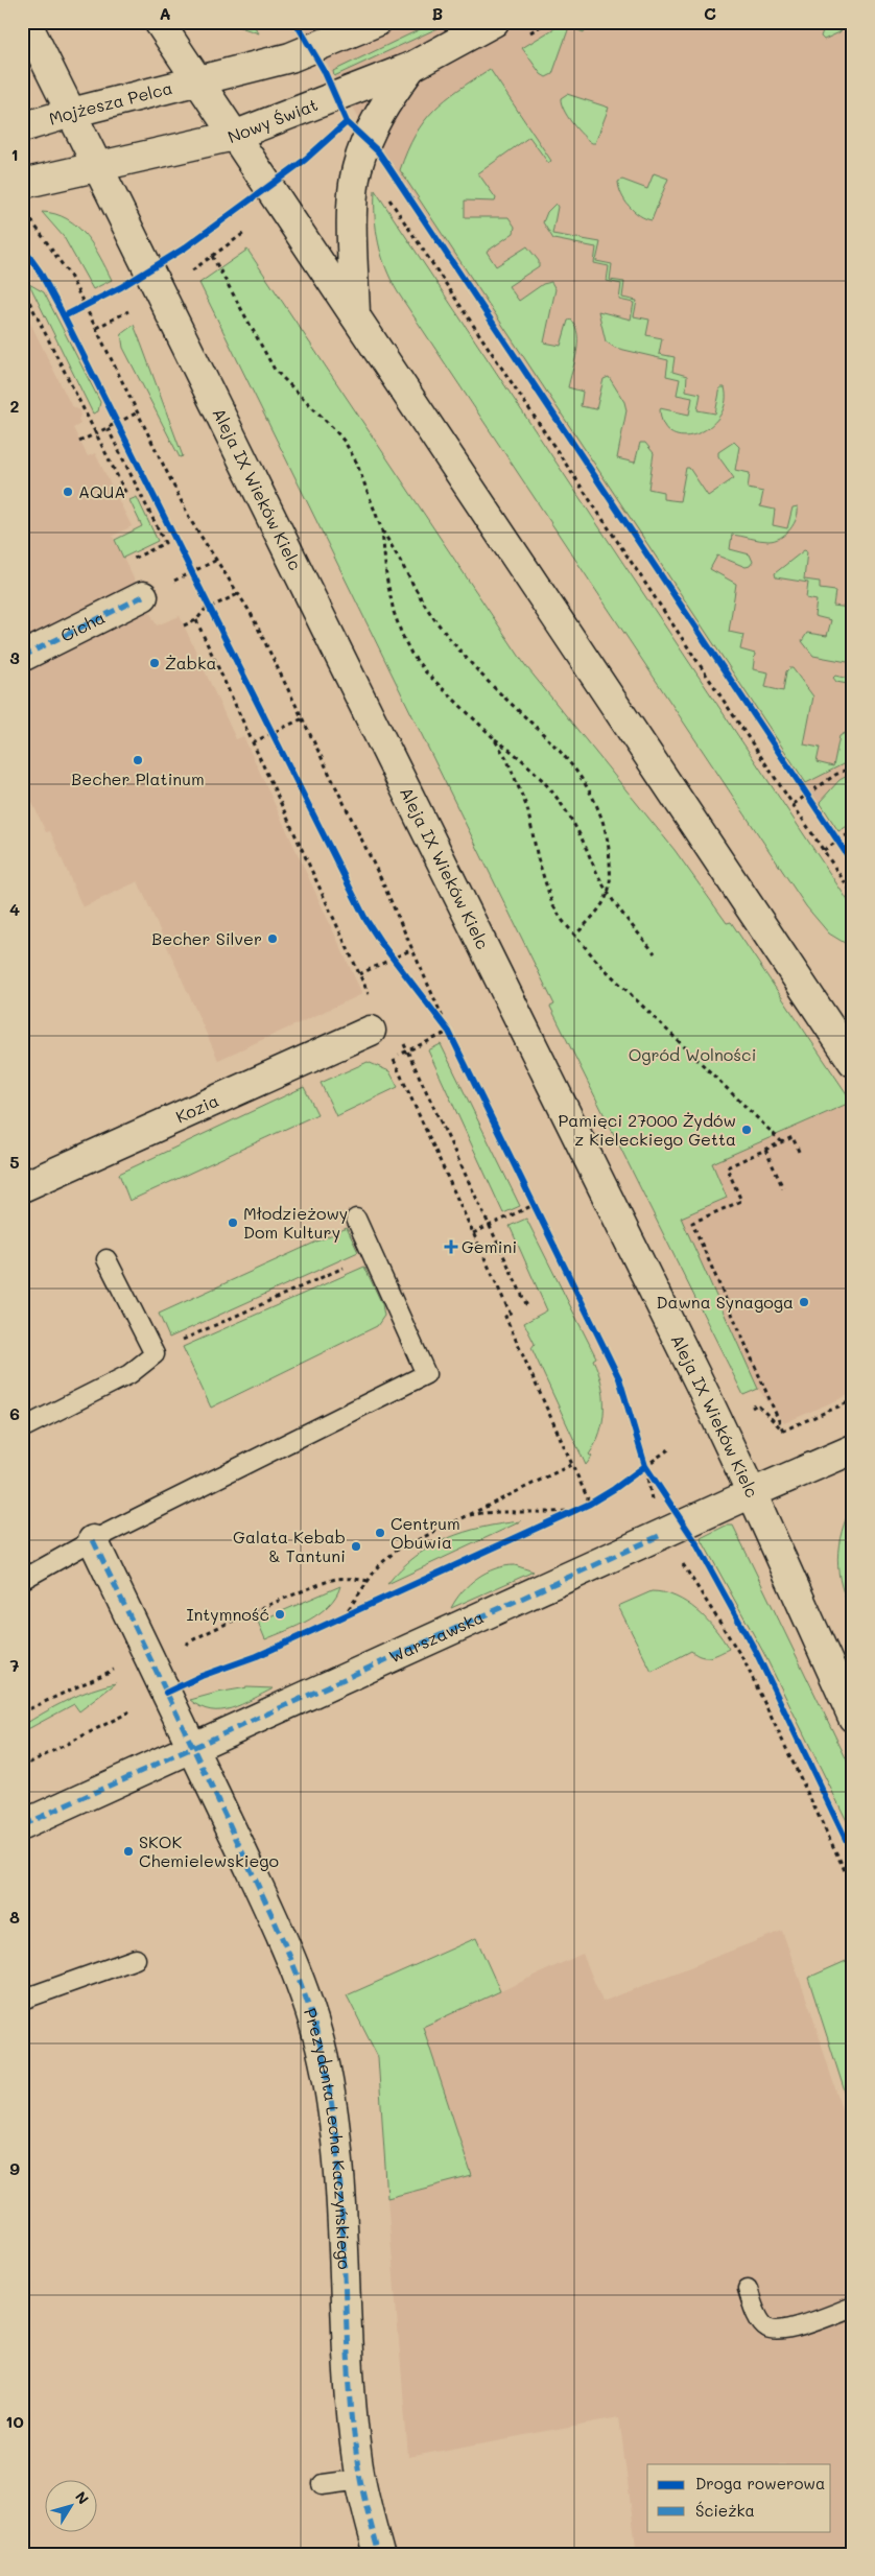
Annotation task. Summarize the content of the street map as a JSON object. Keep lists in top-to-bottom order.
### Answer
{
  "streets": {
    "main road": [
      "Mojżesza Pelca",
      "Nowy Świat",
      "Aleja IX Wieków Kielc",
      "Cicha",
      "Kozia",
      "Warszawska",
      "Prezydenta Lecha Kaczyńskiego"
    ]
  },
  "crossings": [
    ["Mojżesza Pelca", "Aleja IX Wieków Kielc"],
    ["Nowy Świat", "Aleja IX Wieków Kielc"],
    ["Aleja IX Wieków Kielc", "Warszawska"],
    ["Warszawska", "Prezydenta Lecha Kaczyńskiego"]
  ],
  "parks": ["Ogród Wolności"],
  "places": {
    "other": [
      "AQUA",
      "Żabka",
      "Becher Platinum",
      "Becher Silver",
      "Pamięci 27000 Żydów z Kieleckiego Getta",
      "Młodzieżowy Dom Kultury",
      "Dawna Synagoga",
      "Centrum Obuwia",
      "Galata Kebab & Tantuni",
      "Intymność",
      "SKOK Chemielewskiego"
    ],
    "health": ["Gemini"]
  },
  "legend": ["Droga rowerowa", "Ścieżka"],
  "north": "top right",
  "grid": {
    "columns": ["A", "B", "C"],
    "rows": [
      "1",
      "2",
      "3",
      "4",
      "5",
      "6",
      "7",
      "8",
      "9",
      "10"
    ]
  }
}
